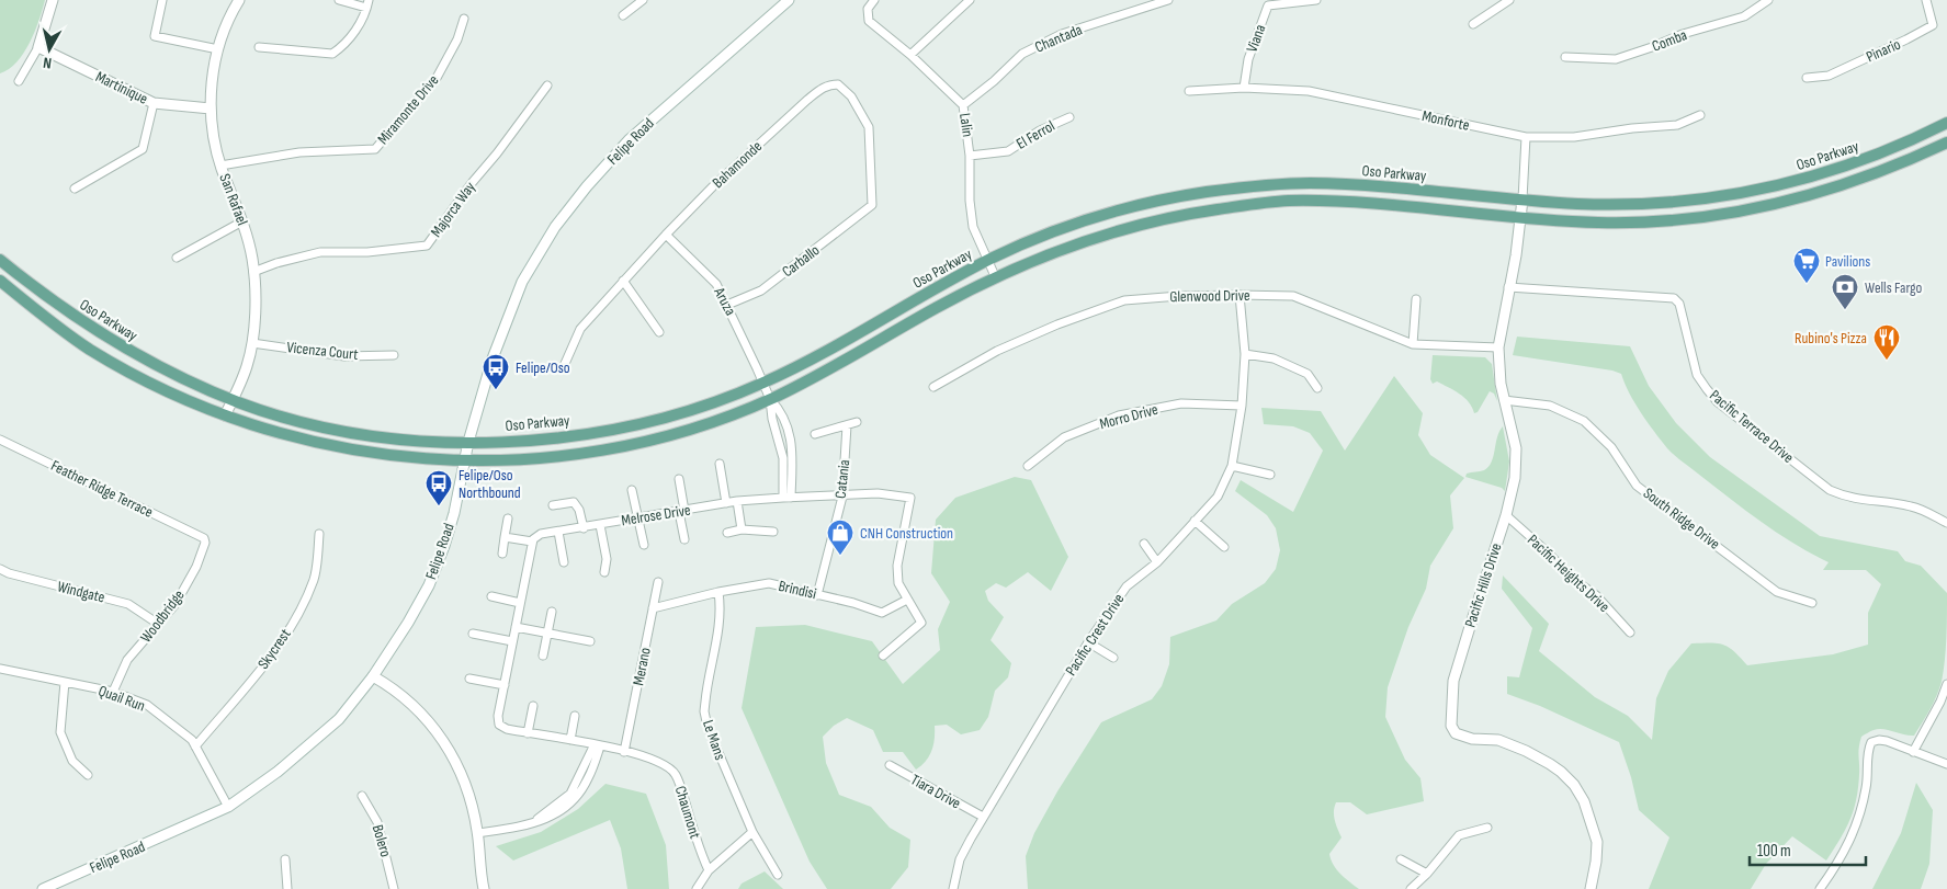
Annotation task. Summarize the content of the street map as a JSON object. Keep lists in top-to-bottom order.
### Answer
{
  "streets": {
    "main road": ["Oso Parkway"],
    "street": [
      "Chantada",
      "Viana",
      "Comba",
      "Pinario",
      "Martinique",
      "Miramonte Drive",
      "Monforte",
      "Lalin",
      "El Ferrol",
      "Felipe Road",
      "Bahamonde",
      "San Rafael",
      "Majorca Way",
      "Carballo",
      "Glenwood Drive",
      "Aruza",
      "Vicenza Court",
      "Morro Drive",
      "Pacific Terrace Drive",
      "Catania",
      "Feather Ridge Terrace",
      "Melrose Drive",
      "South Ridge Drive",
      "Pacific Heights Drive",
      "Pacific Hills Drive",
      "Brindisi",
      "Windgate",
      "Woodbridge",
      "Pacific Crest Drive",
      "Skycrest",
      "Merano",
      "Quail Run",
      "Le Mans",
      "Tiara Drive",
      "Chaumont",
      "Bolero"
    ]
  },
  "crossings": [
    ["Chantada", "Lalin"],
    ["Viana", "Monforte"],
    ["Martinique", "San Rafael"],
    ["Miramonte Drive", "San Rafael"],
    ["Lalin", "El Ferrol"],
    ["Lalin", "Oso Parkway"],
    ["Felipe Road", "Oso Parkway"],
    ["Felipe Road", "Quail Run"],
    ["Oso Parkway", "San Rafael"],
    ["Oso Parkway", "Aruza"],
    ["Oso Parkway", "Pacific Hills Drive"],
    ["Bahamonde", "Carballo"],
    ["Bahamonde", "Aruza"],
    ["San Rafael", "Majorca Way"],
    ["San Rafael", "Vicenza Court"],
    ["Carballo", "Aruza"],
    ["Glenwood Drive", "Pacific Hills Drive"],
    ["Glenwood Drive", "Pacific Crest Drive"],
    ["Morro Drive", "Pacific Crest Drive"],
    ["Pacific Terrace Drive", "Pacific Hills Drive"],
    ["Catania", "Melrose Drive"],
    ["Catania", "Brindisi"],
    ["Feather Ridge Terrace", "Woodbridge"],
    ["Melrose Drive", "Brindisi"],
    ["South Ridge Drive", "Pacific Hills Drive"],
    ["Pacific Heights Drive", "Pacific Hills Drive"],
    ["Brindisi", "Merano"],
    ["Brindisi", "Le Mans"],
    ["Windgate", "Woodbridge"],
    ["Woodbridge", "Quail Run"],
    ["Pacific Crest Drive", "Tiara Drive"],
    ["Skycrest", "Quail Run"],
    ["Merano", "Chaumont"]
  ],
  "places": {
    "supermarket": ["Pavilions"],
    "bank": ["Wells Fargo"],
    "restaurant": ["Rubino's Pizza"],
    "bus stop": ["Felipe/Oso", "Felipe/Oso Northbound"],
    "shop": ["CNH Construction"]
  },
  "scale_bar": "100 m",
  "north": "bottom"
}
